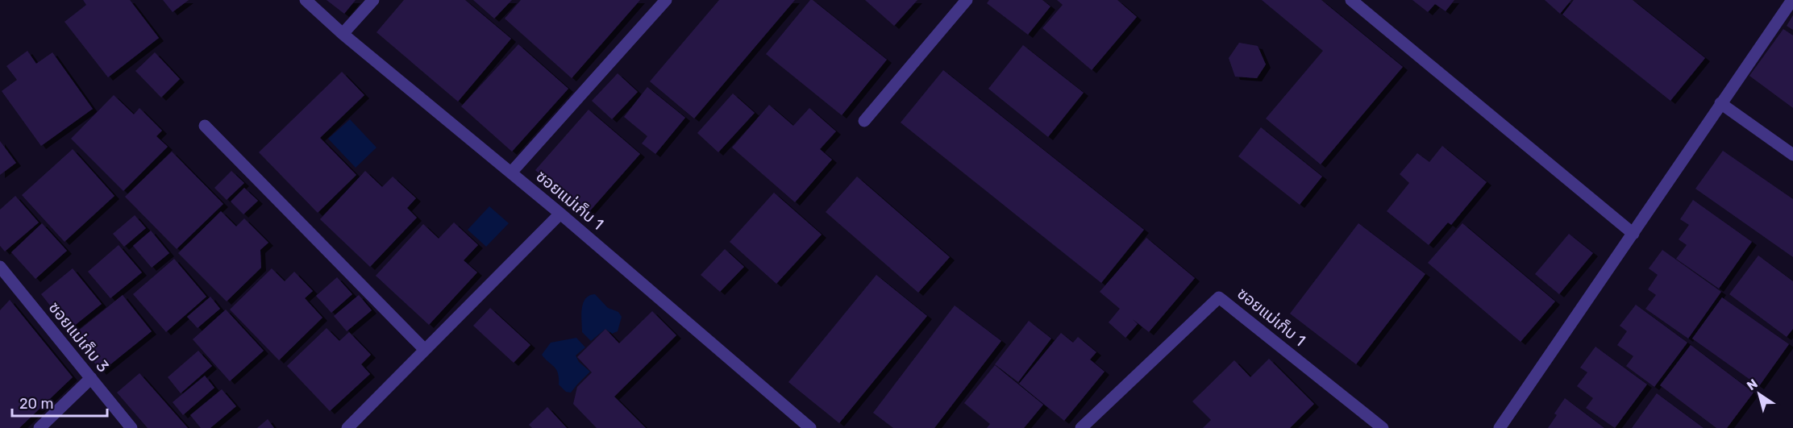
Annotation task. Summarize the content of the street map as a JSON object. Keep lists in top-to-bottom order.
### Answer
{
  "streets": {
    "street": ["ซอยแม่เก็บ 1", "ซอยแม่เก็บ 3"]
  },
  "scale_bar": "20 m",
  "north": "top left"
}
